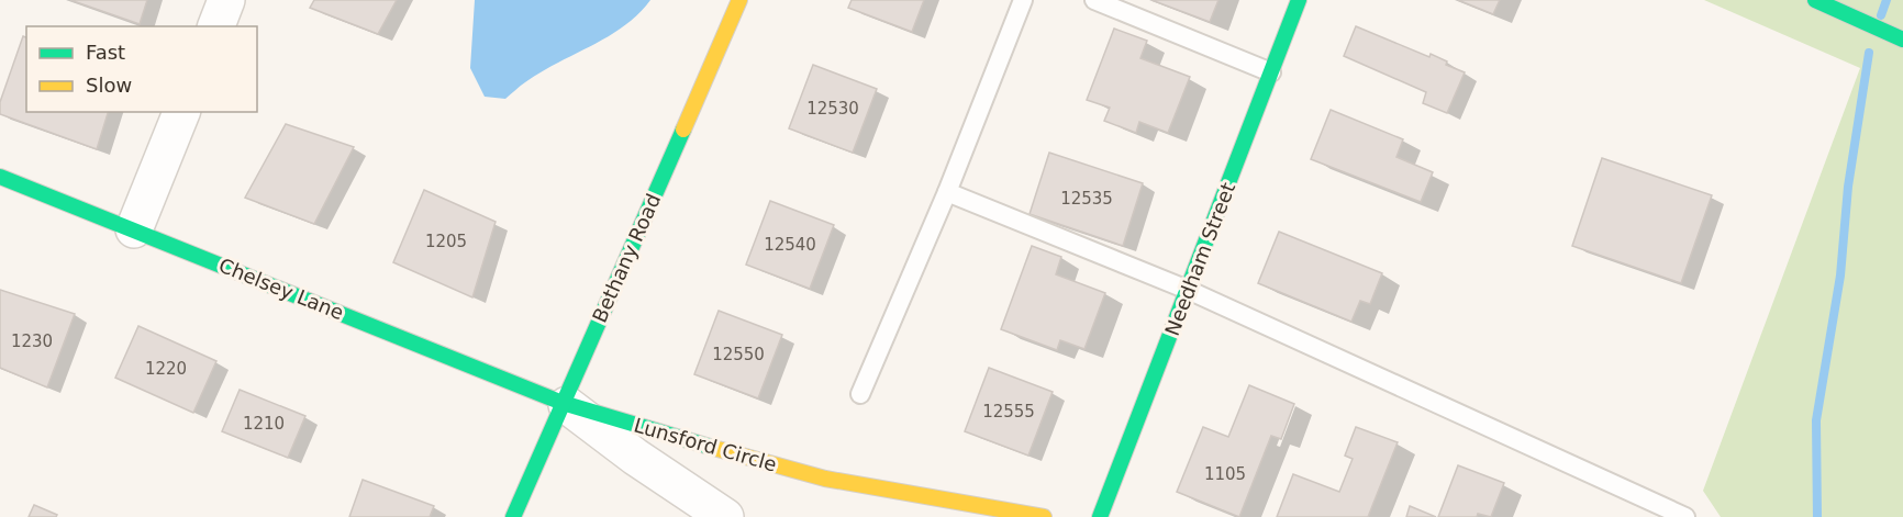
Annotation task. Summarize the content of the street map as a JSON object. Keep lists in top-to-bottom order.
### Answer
{
  "streets": {
    "street": [
      "Bethany Road",
      "Needham Street",
      "Chelsey Lane",
      "Lunsford Circle"
    ]
  },
  "crossings": [
    ["Bethany Road", "Chelsey Lane"],
    ["Bethany Road", "Lunsford Circle"],
    ["Chelsey Lane", "Lunsford Circle"]
  ],
  "house_numbers": [
    "12530",
    "12535",
    "1205",
    "12540",
    "1230",
    "12550",
    "1220",
    "12555",
    "1210",
    "1105"
  ],
  "legend": ["Fast", "Slow"]
}
